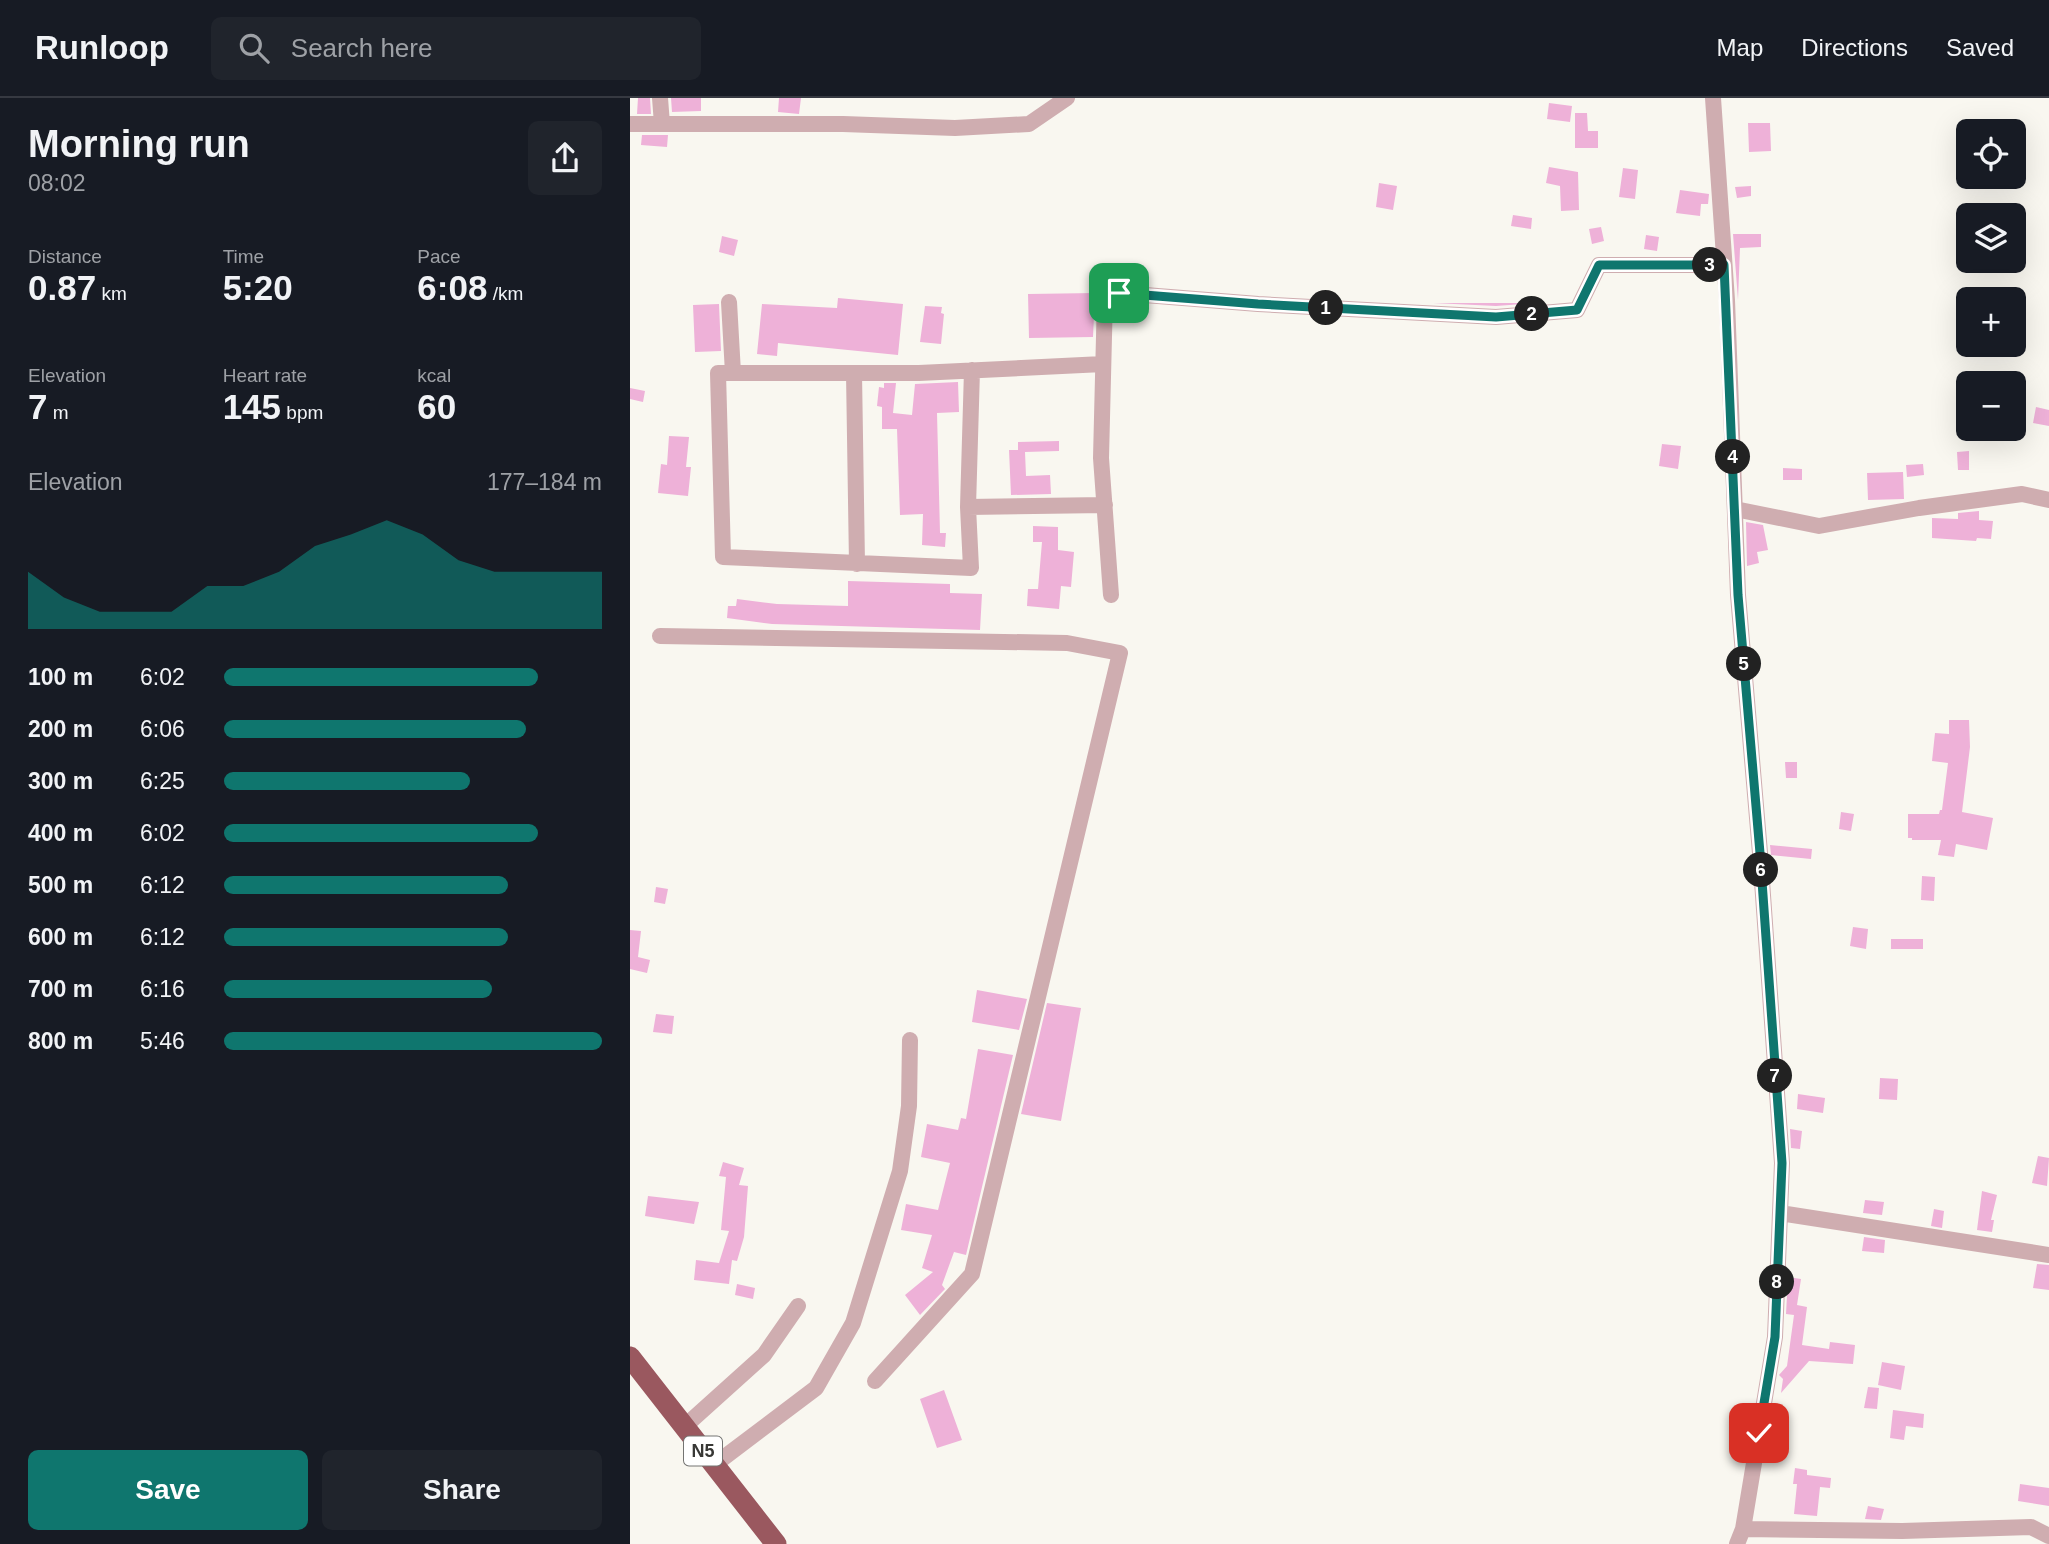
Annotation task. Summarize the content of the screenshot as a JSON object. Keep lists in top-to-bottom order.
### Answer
{
  "streets": {
    "highway": ["N5"]
  },
  "page": {
    "header": "Runloop",
    "search": "Search here",
    "nav": ["Map", "Directions", "Saved"],
    "heading": ["Morning run", "08:02"],
    "map_buttons": ["+", "−"],
    "stats": [
      ["Distance", "0.87 km"],
      ["Time", "5:20"],
      ["Pace", "6:08 /km"],
      ["Elevation", "7 m"],
      ["Heart rate", "145 bpm"],
      ["kcal", "60"]
    ],
    "pins": [
      "3",
      "1",
      "2",
      "4",
      "5",
      "6",
      "7",
      "8"
    ],
    "chart": ["Elevation", "177–184 m"],
    "list": [
      {
        "name": "100 m",
        "note": "6:02"
      },
      {
        "name": "200 m",
        "note": "6:06"
      },
      {
        "name": "300 m",
        "note": "6:25"
      },
      {
        "name": "400 m",
        "note": "6:02"
      },
      {
        "name": "500 m",
        "note": "6:12"
      },
      {
        "name": "600 m",
        "note": "6:12"
      },
      {
        "name": "700 m",
        "note": "6:16"
      },
      {
        "name": "800 m",
        "note": "5:46"
      }
    ],
    "buttons": ["Save", "Share"]
  }
}
